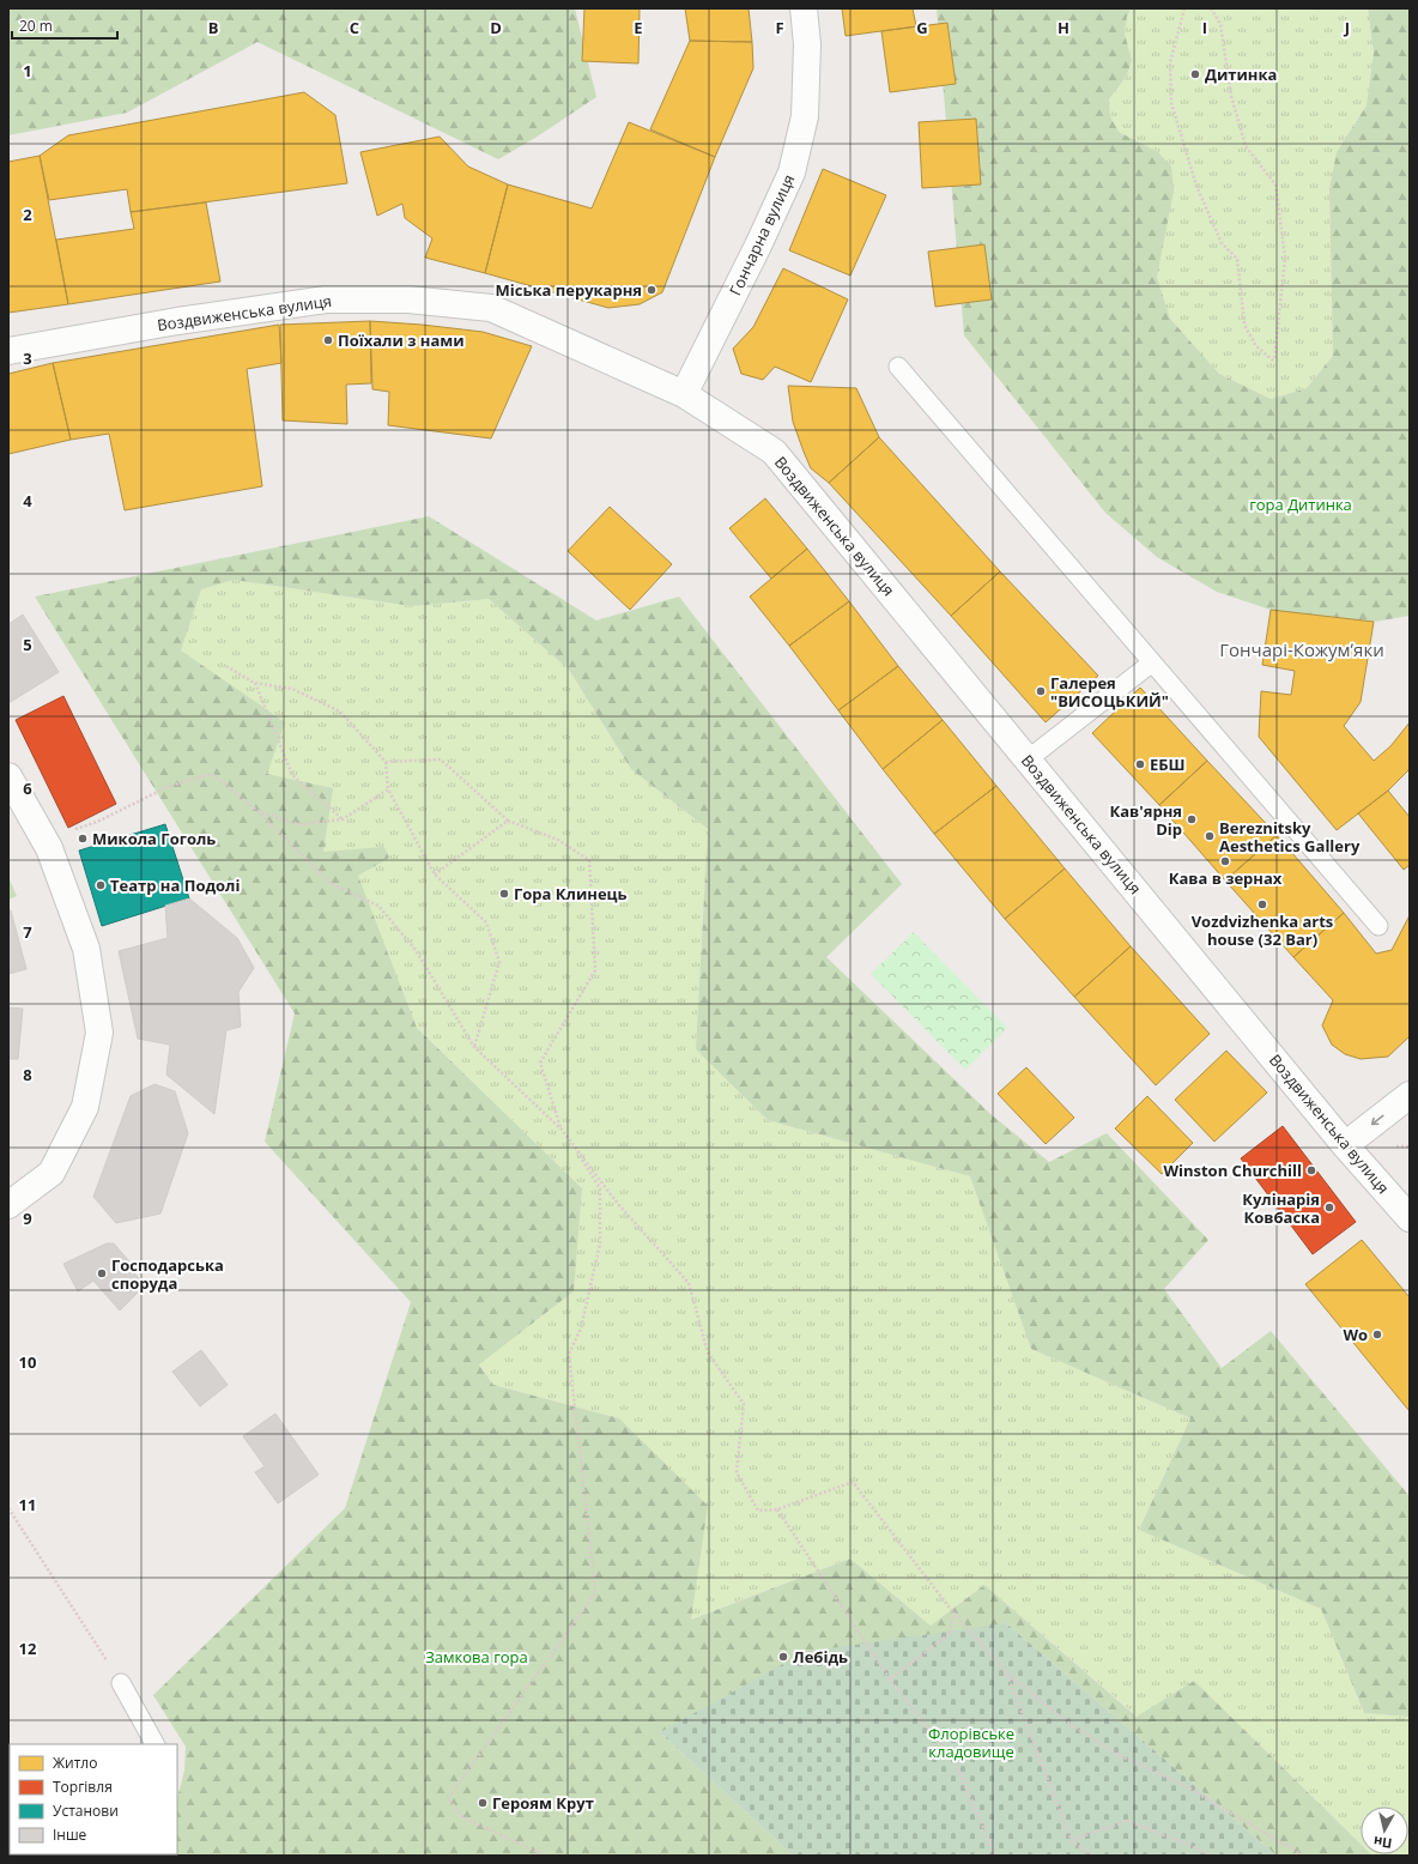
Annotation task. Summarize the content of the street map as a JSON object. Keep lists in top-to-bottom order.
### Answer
{
  "streets": {
    "street": ["Гончарна вулиця", "Воздвиженська вулиця"]
  },
  "crossings": [
    ["Гончарна вулиця", "Воздвиженська вулиця"]
  ],
  "districts": ["Гончарі-Кожумʼяки"],
  "parks": ["гора Дитинка", "Замкова гора", "Флорівське кладовище"],
  "places": [
    "Дитинка",
    "Міська перукарня",
    "Поїхали з нами",
    "Галерея \"ВИСОЦЬКИЙ\"",
    "ЕБШ",
    "Кав'ярня Dip",
    "Bereznitsky Aesthetics Gallery",
    "Микола Гоголь",
    "Кава в зернах",
    "Театр на Подолі",
    "Гора Клинець",
    "Vozdvizhenka arts house (32 Bar)",
    "Winston Churchill",
    "Кулінарія Ковбаска",
    "Господарська споруда",
    "Wo",
    "Лебідь",
    "Героям Крут"
  ],
  "legend": [
    "Житло",
    "Торгівля",
    "Установи",
    "Інше"
  ],
  "scale_bar": "20 m",
  "north": "bottom",
  "grid": {
    "columns": [
      "B",
      "C",
      "D",
      "E",
      "F",
      "G",
      "H",
      "I",
      "J"
    ],
    "rows": [
      "1",
      "2",
      "3",
      "4",
      "5",
      "6",
      "7",
      "8",
      "9",
      "10",
      "11",
      "12"
    ]
  }
}
